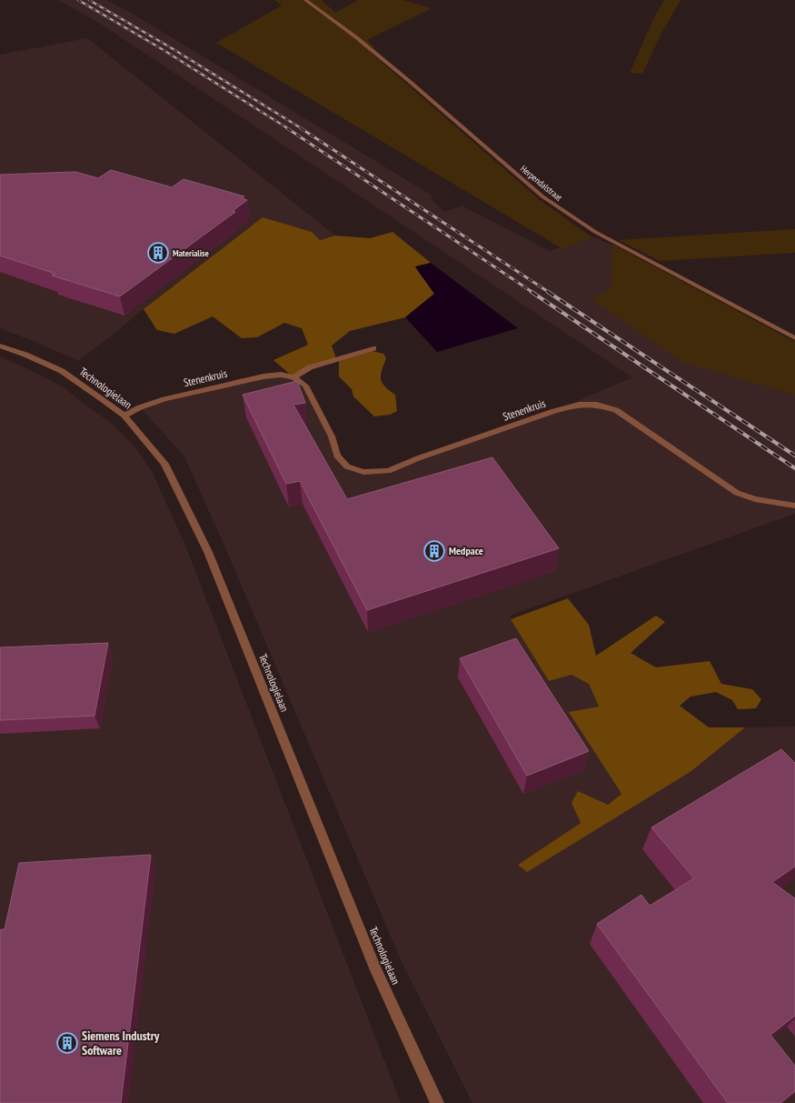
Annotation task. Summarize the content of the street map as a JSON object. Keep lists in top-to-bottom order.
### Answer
{
  "streets": {
    "street": ["Herpendalstraat", "Stenenkruis", "Technologielaan"]
  },
  "crossings": [
    ["Stenenkruis", "Technologielaan"]
  ],
  "places": {
    "building": ["Materialise", "Medpace", "Siemens Industry Software"]
  }
}
